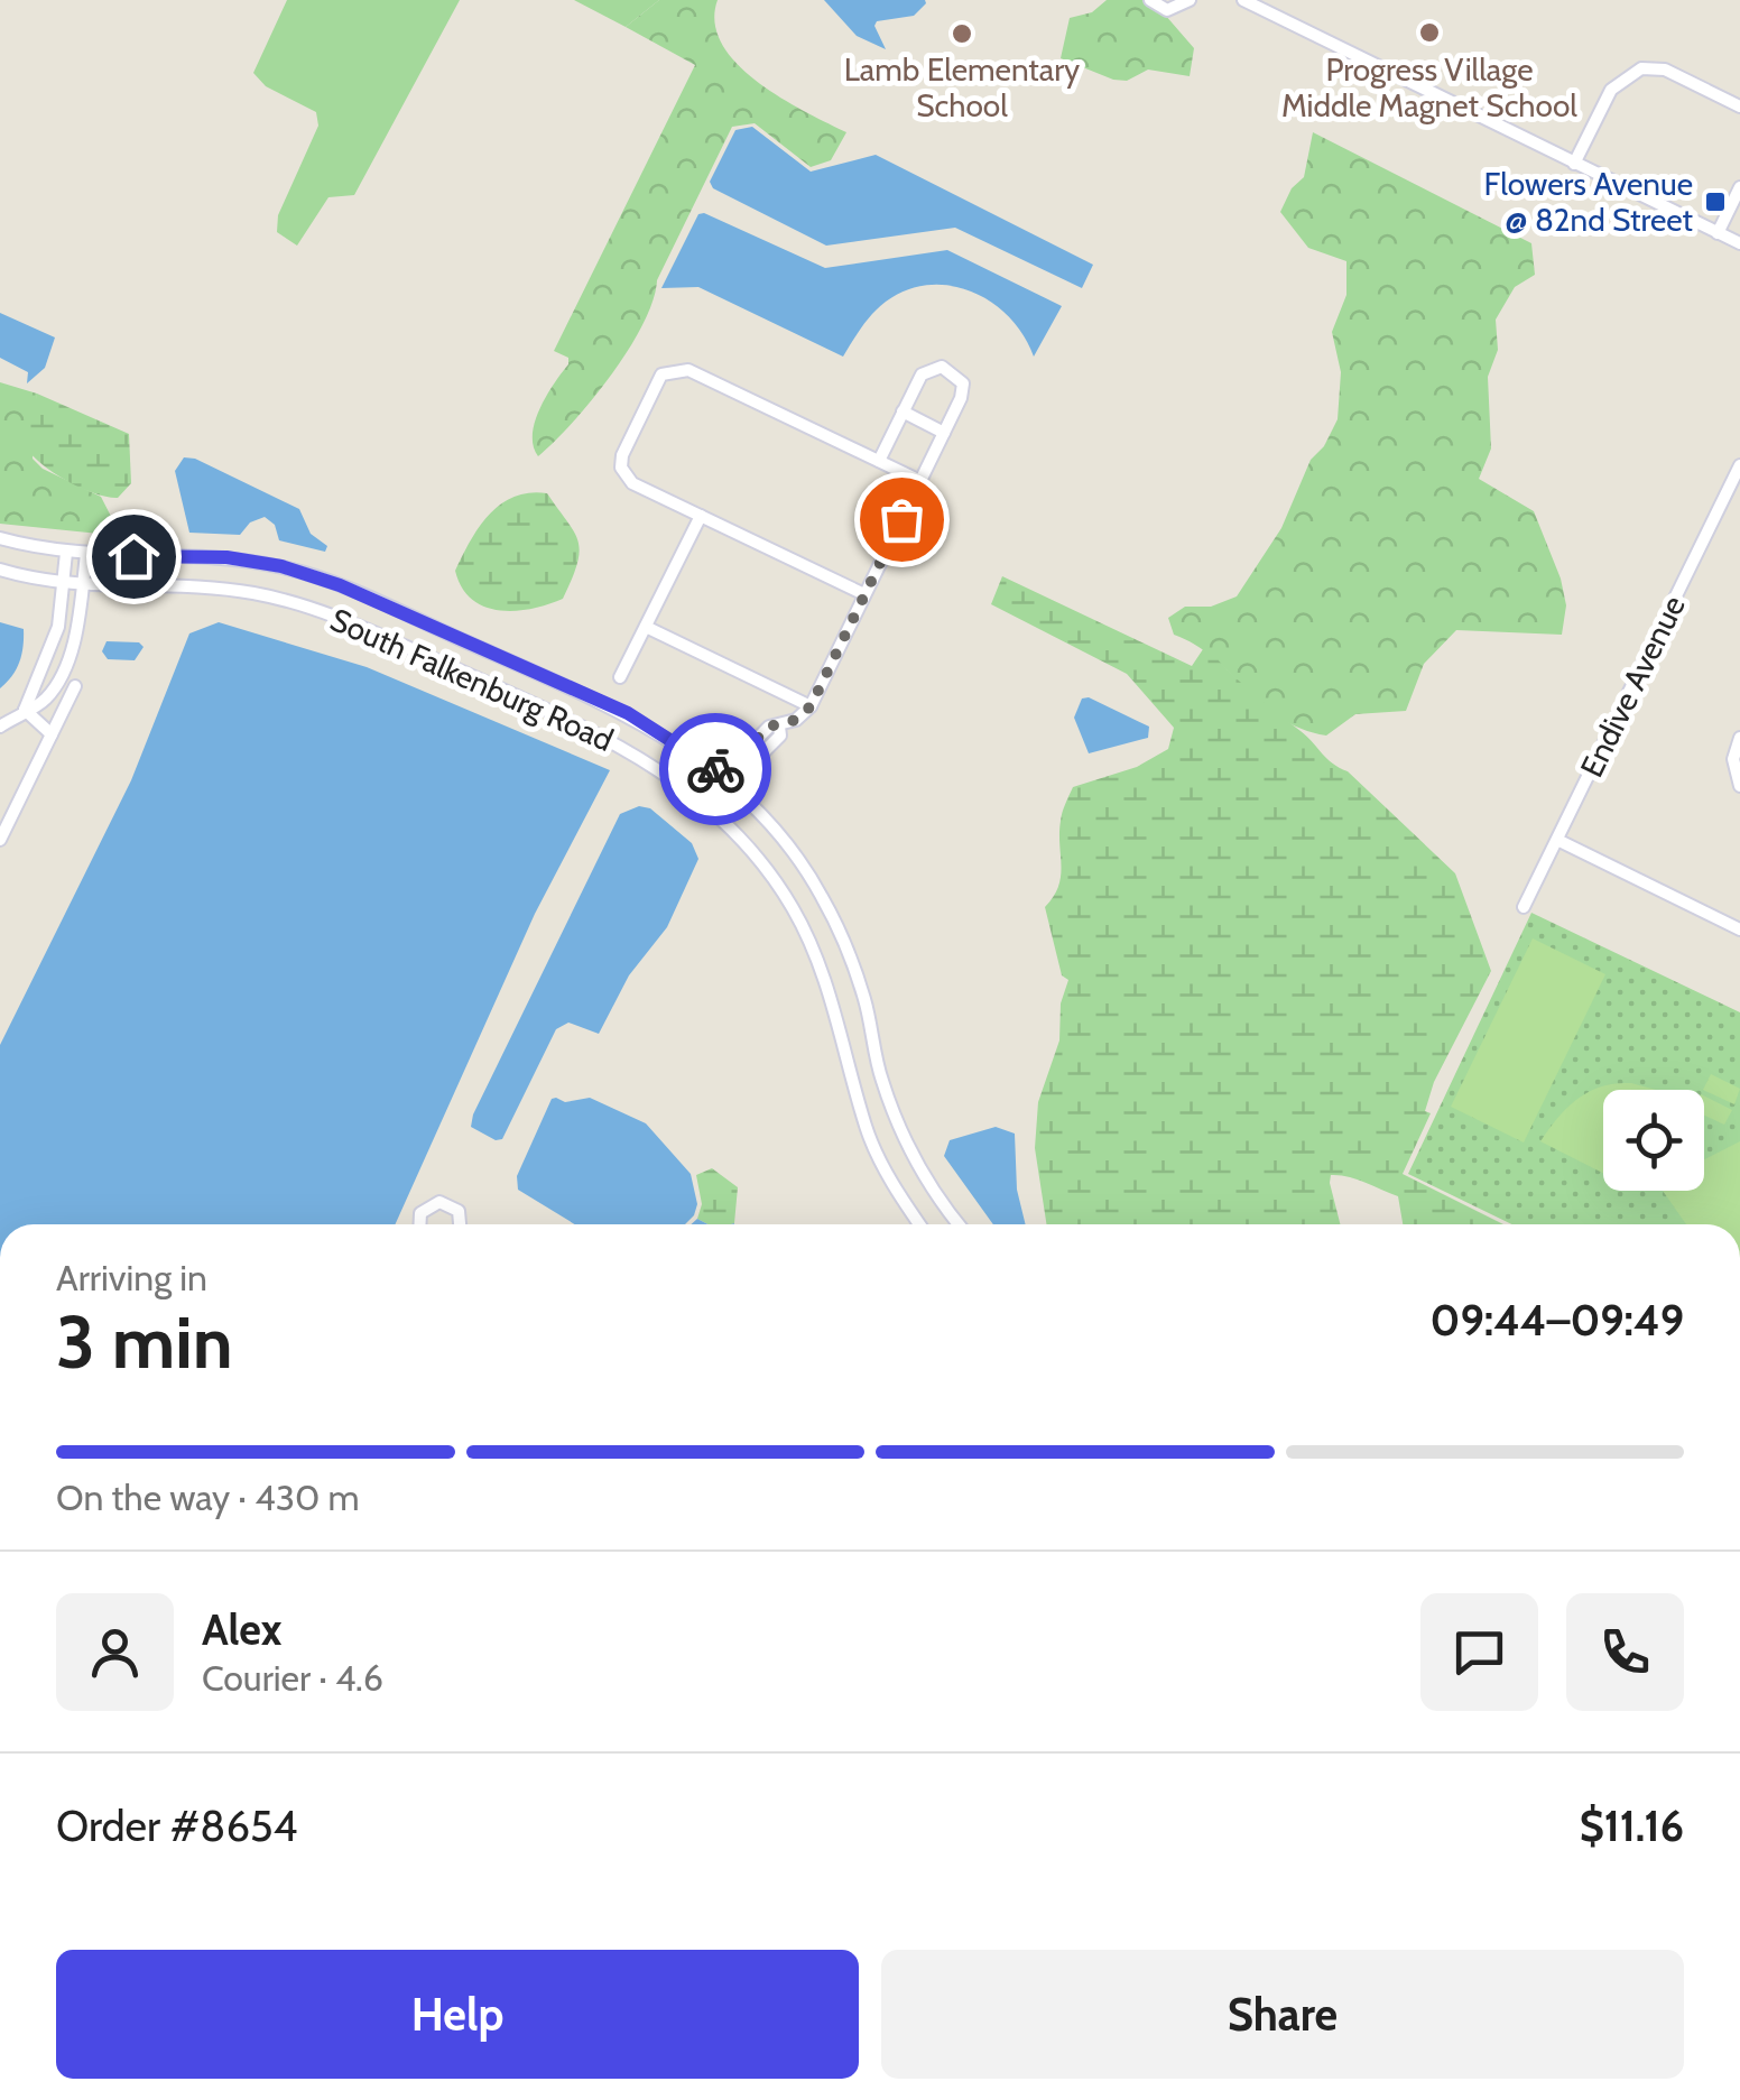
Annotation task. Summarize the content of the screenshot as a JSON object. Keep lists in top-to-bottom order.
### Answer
{
  "streets": {
    "street": ["South Falkenburg Road", "Endive Avenue"]
  },
  "places": {
    "other": ["Progress Village Middle Magnet School", "Lamb Elementary School"],
    "transit": ["Flowers Avenue @ 82nd Street"]
  },
  "page": {
    "heading": ["3 min", "Arriving in", "09:44–09:49"],
    "panel": [
      "Alex",
      "Courier · 4.6",
      "Order #8654",
      "$11.16"
    ],
    "bar": "On the way · 430 m",
    "buttons": ["Help", "Share"]
  }
}
